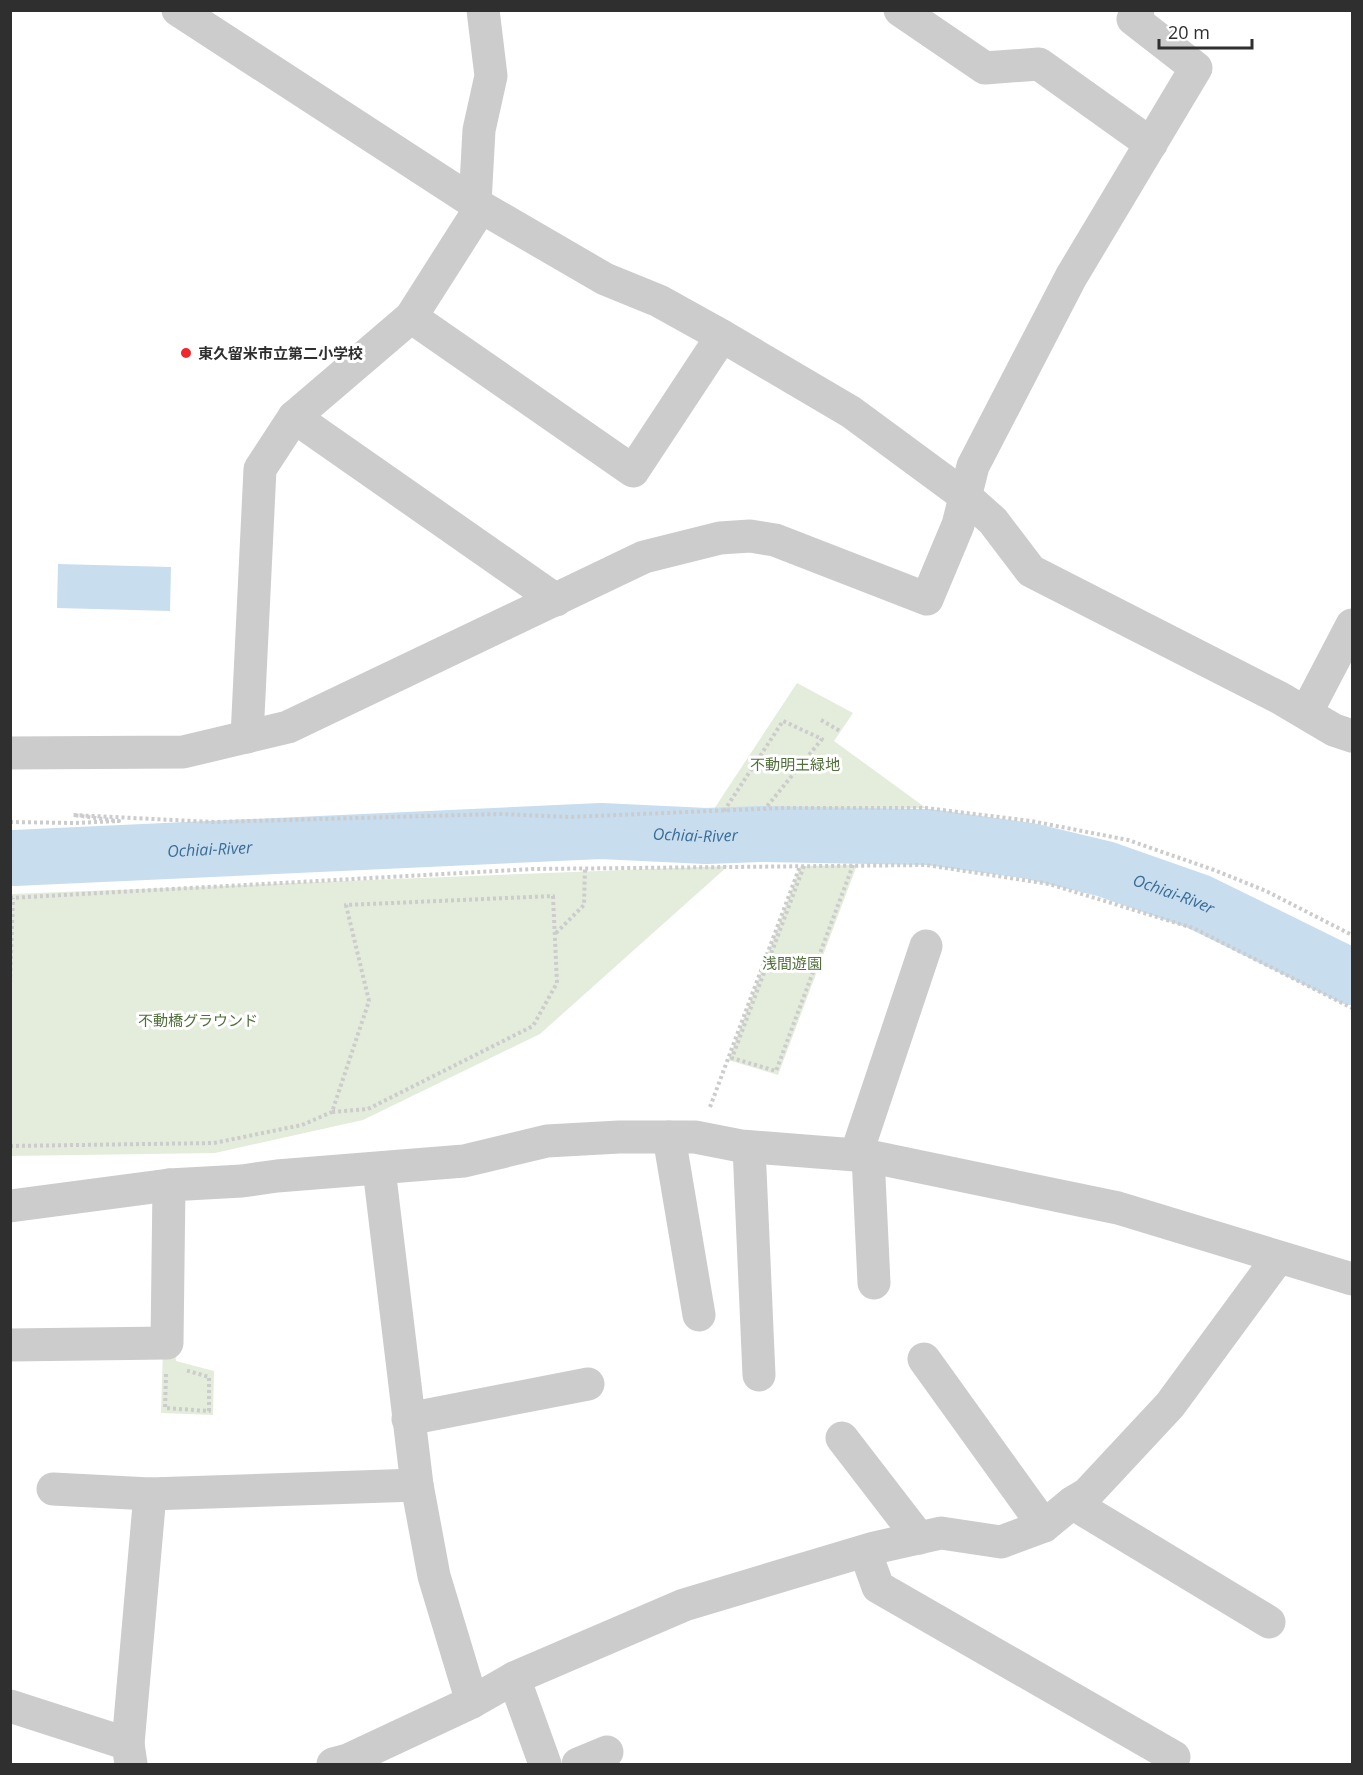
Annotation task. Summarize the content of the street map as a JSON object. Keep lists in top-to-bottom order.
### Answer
{
  "water": ["Ochiai-River"],
  "parks": ["不動明王緑地", "浅間遊園", "不動橋グラウンド"],
  "places": ["東久留米市立第二小学校"],
  "scale_bar": "20 m"
}
